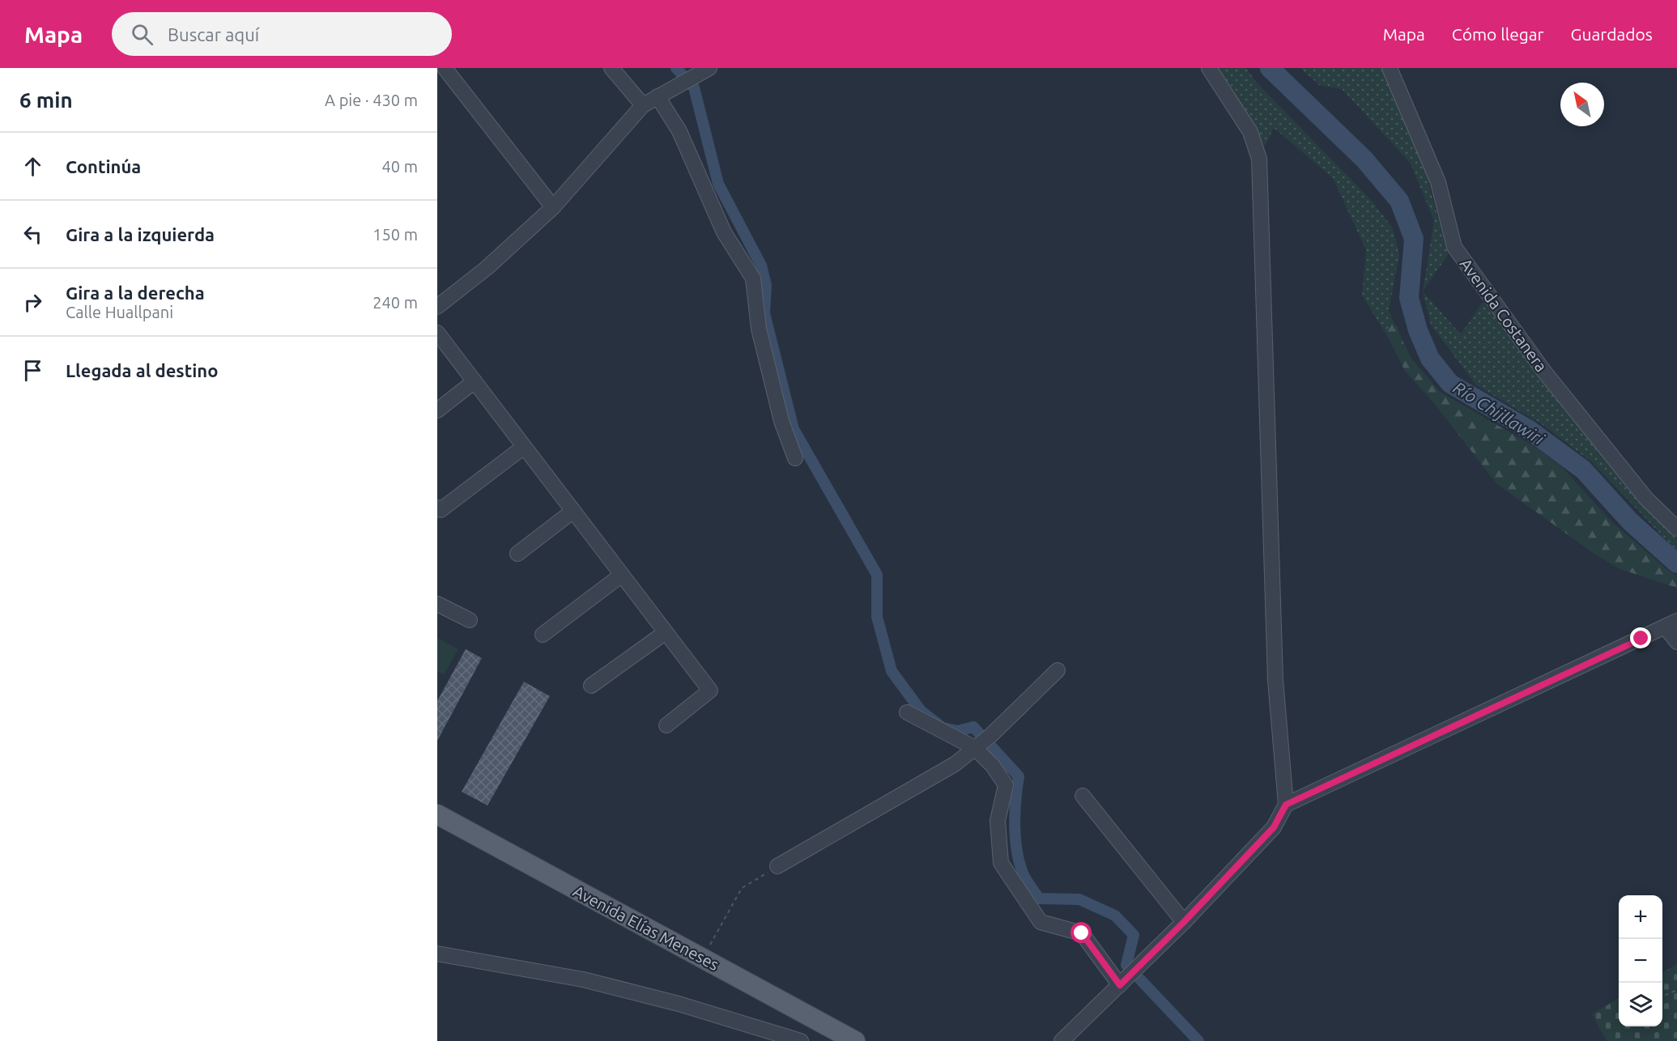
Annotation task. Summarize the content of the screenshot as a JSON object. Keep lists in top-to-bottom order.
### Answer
{
  "streets": {
    "main road": ["Avenida Elías Meneses"],
    "street": ["Avenida Costanera"]
  },
  "water": ["Río Chijllawiri"],
  "north": "top left",
  "page": {
    "header": "Mapa",
    "search": "Buscar aquí",
    "nav": ["Mapa", "Cómo llegar", "Guardados"],
    "heading": ["6 min", "A pie · 430 m"],
    "list": [
      ["Continúa", "40 m"],
      ["Gira a la izquierda", "150 m"],
      ["Gira a la derecha", "Calle Huallpani", "240 m"],
      "Llegada al destino"
    ],
    "map_buttons": ["+", "−"]
  }
}
